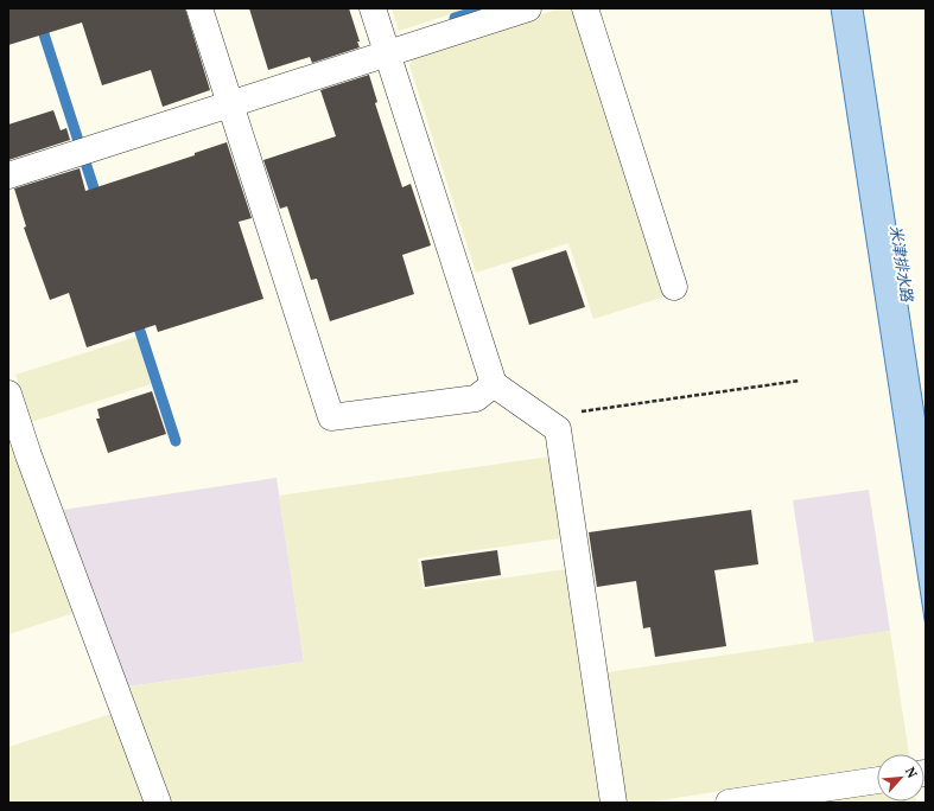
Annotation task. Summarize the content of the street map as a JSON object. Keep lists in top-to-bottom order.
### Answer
{
  "water": ["米津排水路"],
  "north": "top right"
}
